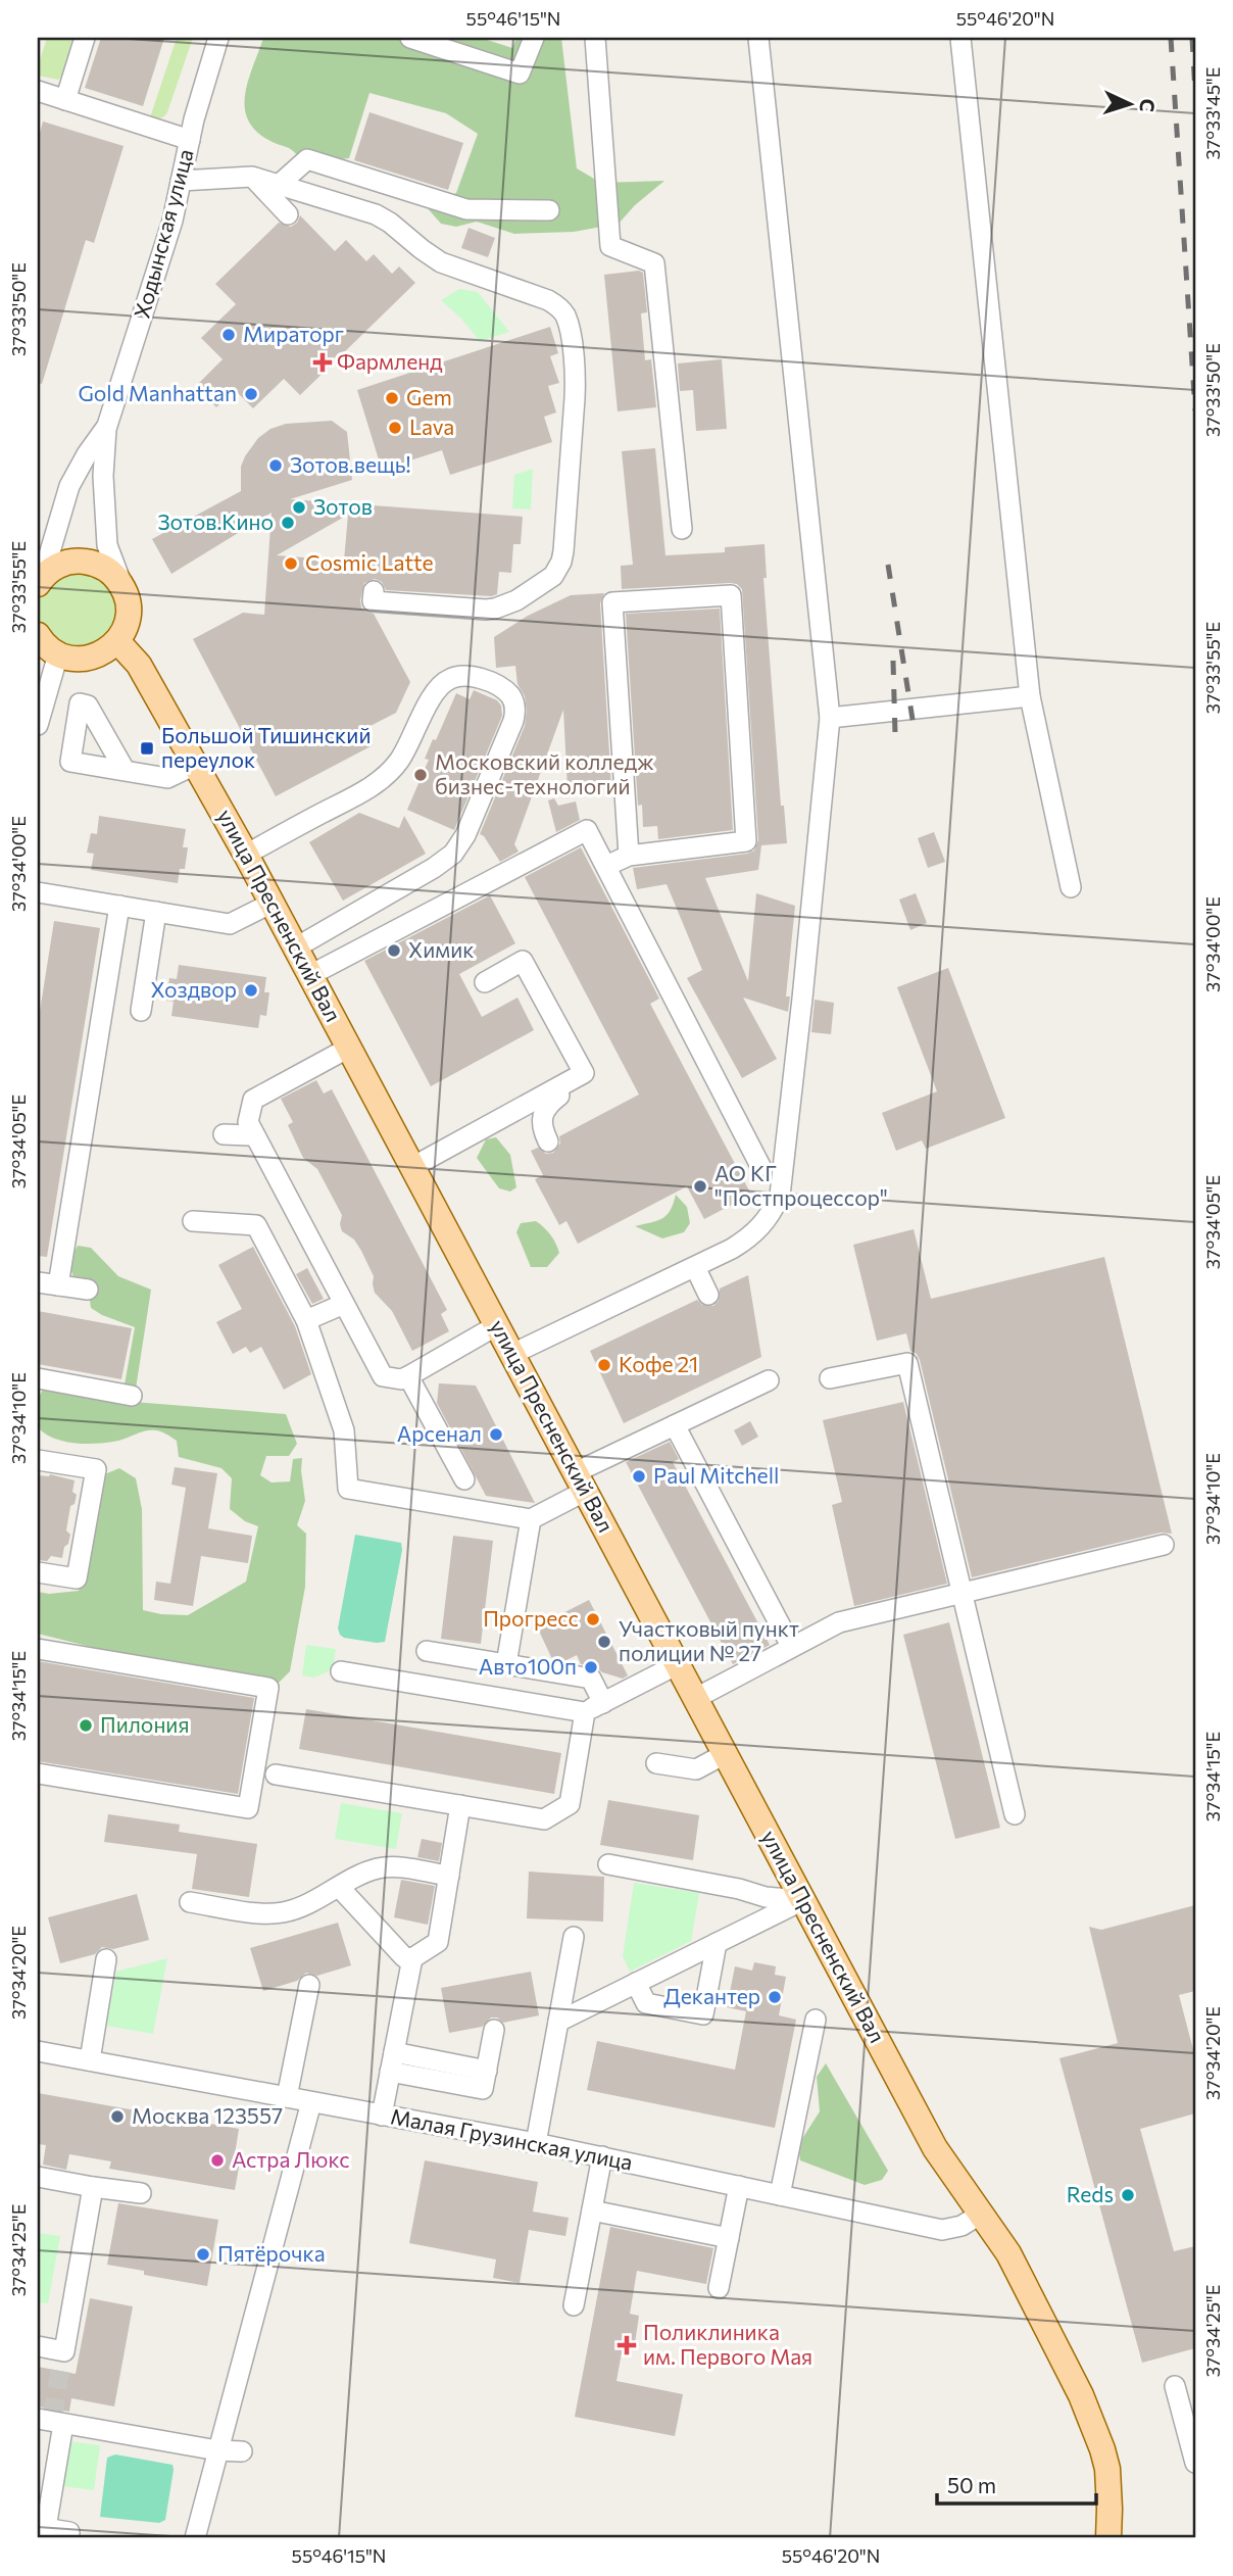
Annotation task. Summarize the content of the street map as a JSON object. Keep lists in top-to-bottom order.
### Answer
{
  "streets": {
    "main road": ["улица Пресненский Вал"],
    "street": ["Ходынская улица", "Малая Грузинская улица"]
  },
  "crossings": [
    ["улица Пресненский Вал", "Малая Грузинская улица"]
  ],
  "places": {
    "other": [
      "Мираторг",
      "Gold Manhattan",
      "Gem",
      "Lava",
      "Зотов.вещь!",
      "Зотов",
      "Зотов.Кино",
      "Cosmic Latte",
      "Московский колледж бизнес-технологий",
      "Химик",
      "Хоздвор",
      "АО КГ \"Постпроцессор\"",
      "Кофе 21",
      "Арсенал",
      "Paul Mitchell",
      "Прогресс",
      "Участковый пункт полиции № 27",
      "Авто100п",
      "Пилония",
      "Декантер",
      "Москва 123557",
      "Астра Люкс",
      "Reds",
      "Пятёрочка"
    ],
    "health": ["Фармленд", "Поликлиника им. Первого Мая"],
    "transit": ["Большой Тишинский переулок"]
  },
  "scale_bar": "50 m",
  "north": "right",
  "coordinates": [
    "55°46'15\"N",
    "55°46'20\"N",
    "37°33'45\"E",
    "37°33'50\"E",
    "37°33'55\"E",
    "37°34'00\"E",
    "37°34'05\"E",
    "37°34'10\"E",
    "37°34'15\"E",
    "37°34'20\"E",
    "37°34'25\"E"
  ]
}
